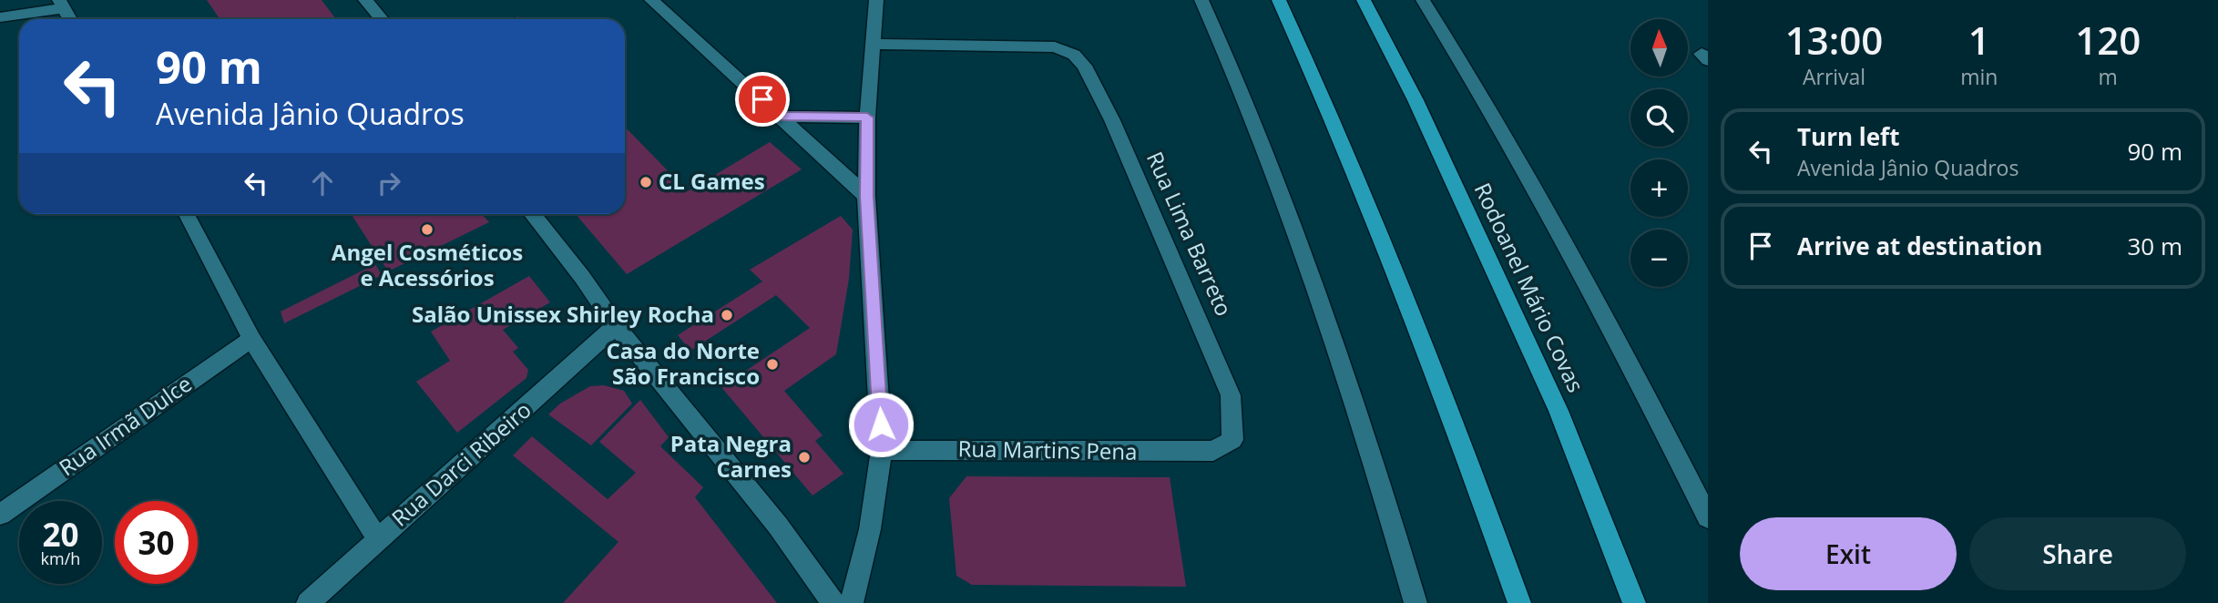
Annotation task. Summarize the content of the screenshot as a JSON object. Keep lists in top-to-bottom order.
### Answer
{
  "streets": {
    "highway": ["Rodoanel Mário Covas"],
    "street": [
      "Rua Lima Barreto",
      "Rua Irmã Dulce",
      "Rua Martins Pena",
      "Rua Darci Ribeiro"
    ]
  },
  "crossings": [
    ["Rua Lima Barreto", "Rua Martins Pena"]
  ],
  "places": [
    "CL Games",
    "Angel Cosméticos e Acessórios",
    "Salão Unissex Shirley Rocha",
    "Casa do Norte São Francisco",
    "Pata Negra Carnes"
  ],
  "north": "top",
  "page": {
    "eta": [
      "13:00",
      "Arrival",
      "1",
      "min",
      "120",
      "m"
    ],
    "map_buttons": ["+", "−"],
    "turn": ["90 m", "Avenida Jânio Quadros"],
    "list": [
      {
        "name": "Turn left",
        "note": "Avenida Jânio Quadros",
        "value": "90 m"
      },
      {
        "name": "Arrive at destination",
        "value": "30 m"
      }
    ],
    "speed": "20 km/h",
    "limit": "30",
    "buttons": ["Exit", "Share"]
  }
}
